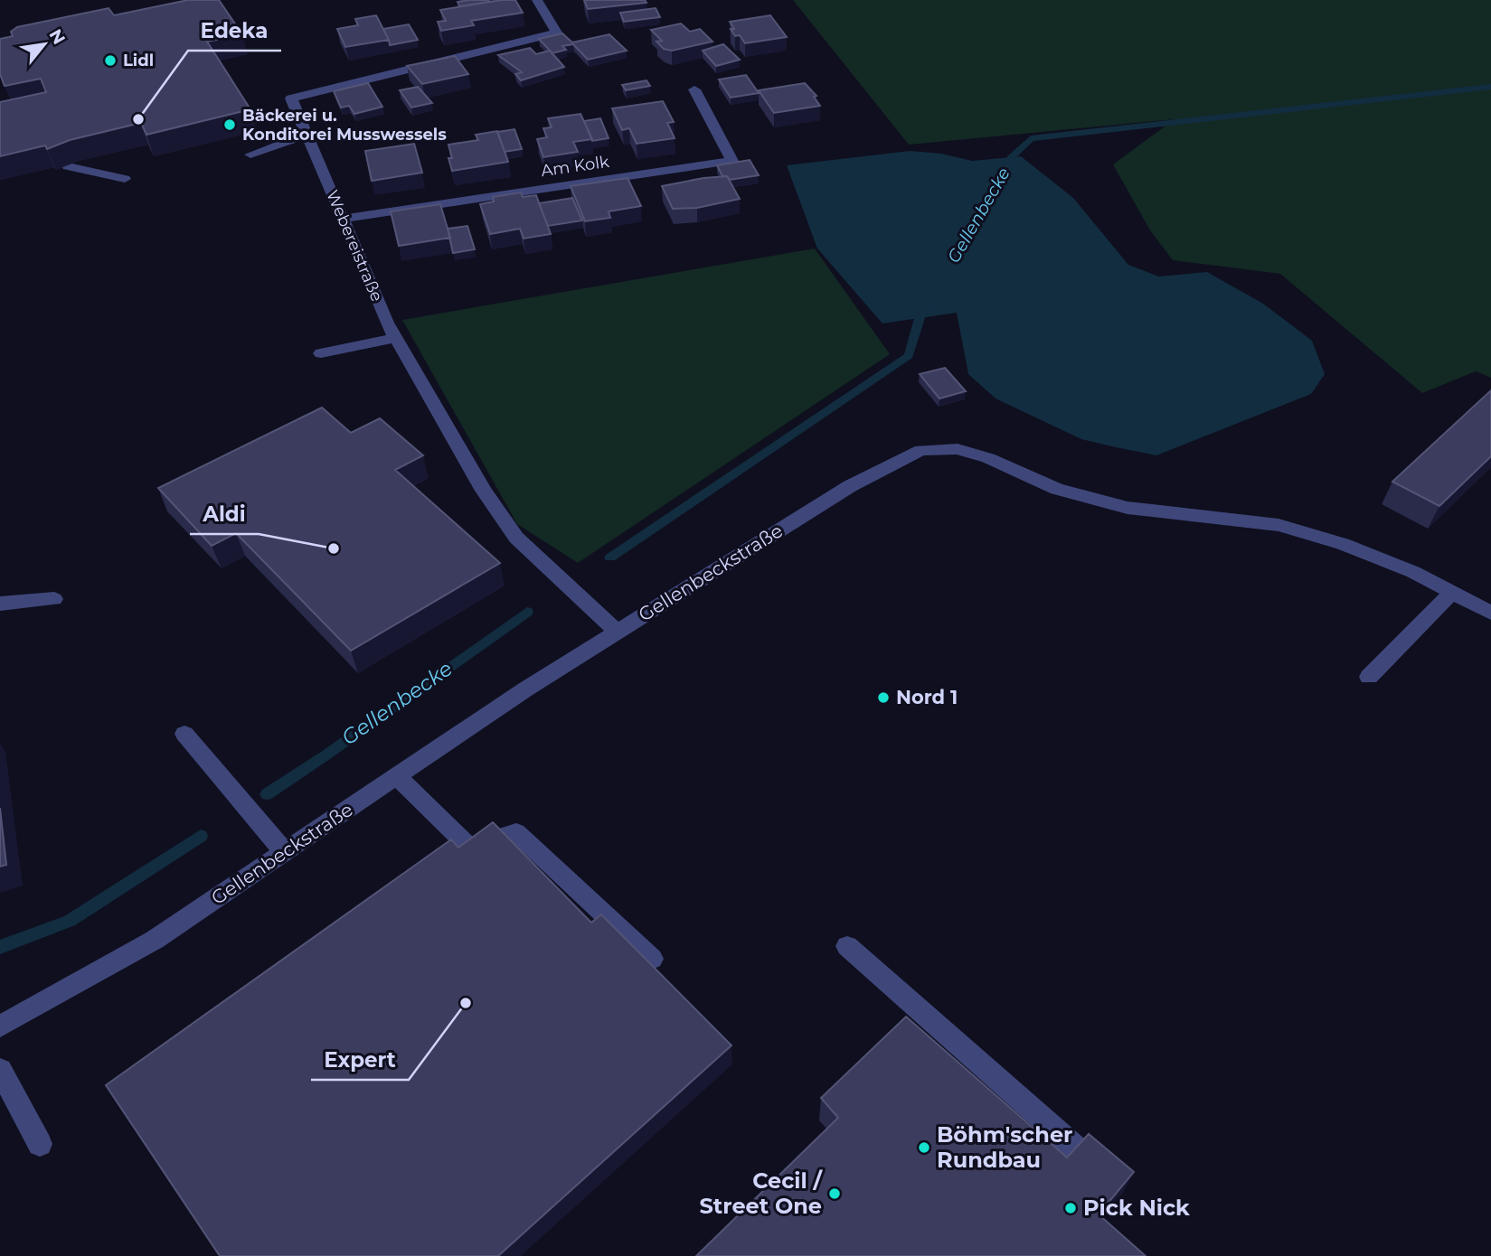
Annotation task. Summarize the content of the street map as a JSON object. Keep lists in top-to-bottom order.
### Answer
{
  "streets": {
    "street": ["Am Kolk", "Webereistraße", "Gellenbeckstraße"]
  },
  "crossings": [
    ["Am Kolk", "Webereistraße"],
    ["Webereistraße", "Gellenbeckstraße"]
  ],
  "water": ["Gellenbecke"],
  "places": [
    "Lidl",
    "Edeka",
    "Bäckerei u. Konditorei Musswessels",
    "Aldi",
    "Nord 1",
    "Expert",
    "Böhm'scher Rundbau",
    "Cecil / Street One",
    "Pick Nick"
  ],
  "north": "top right"
}
